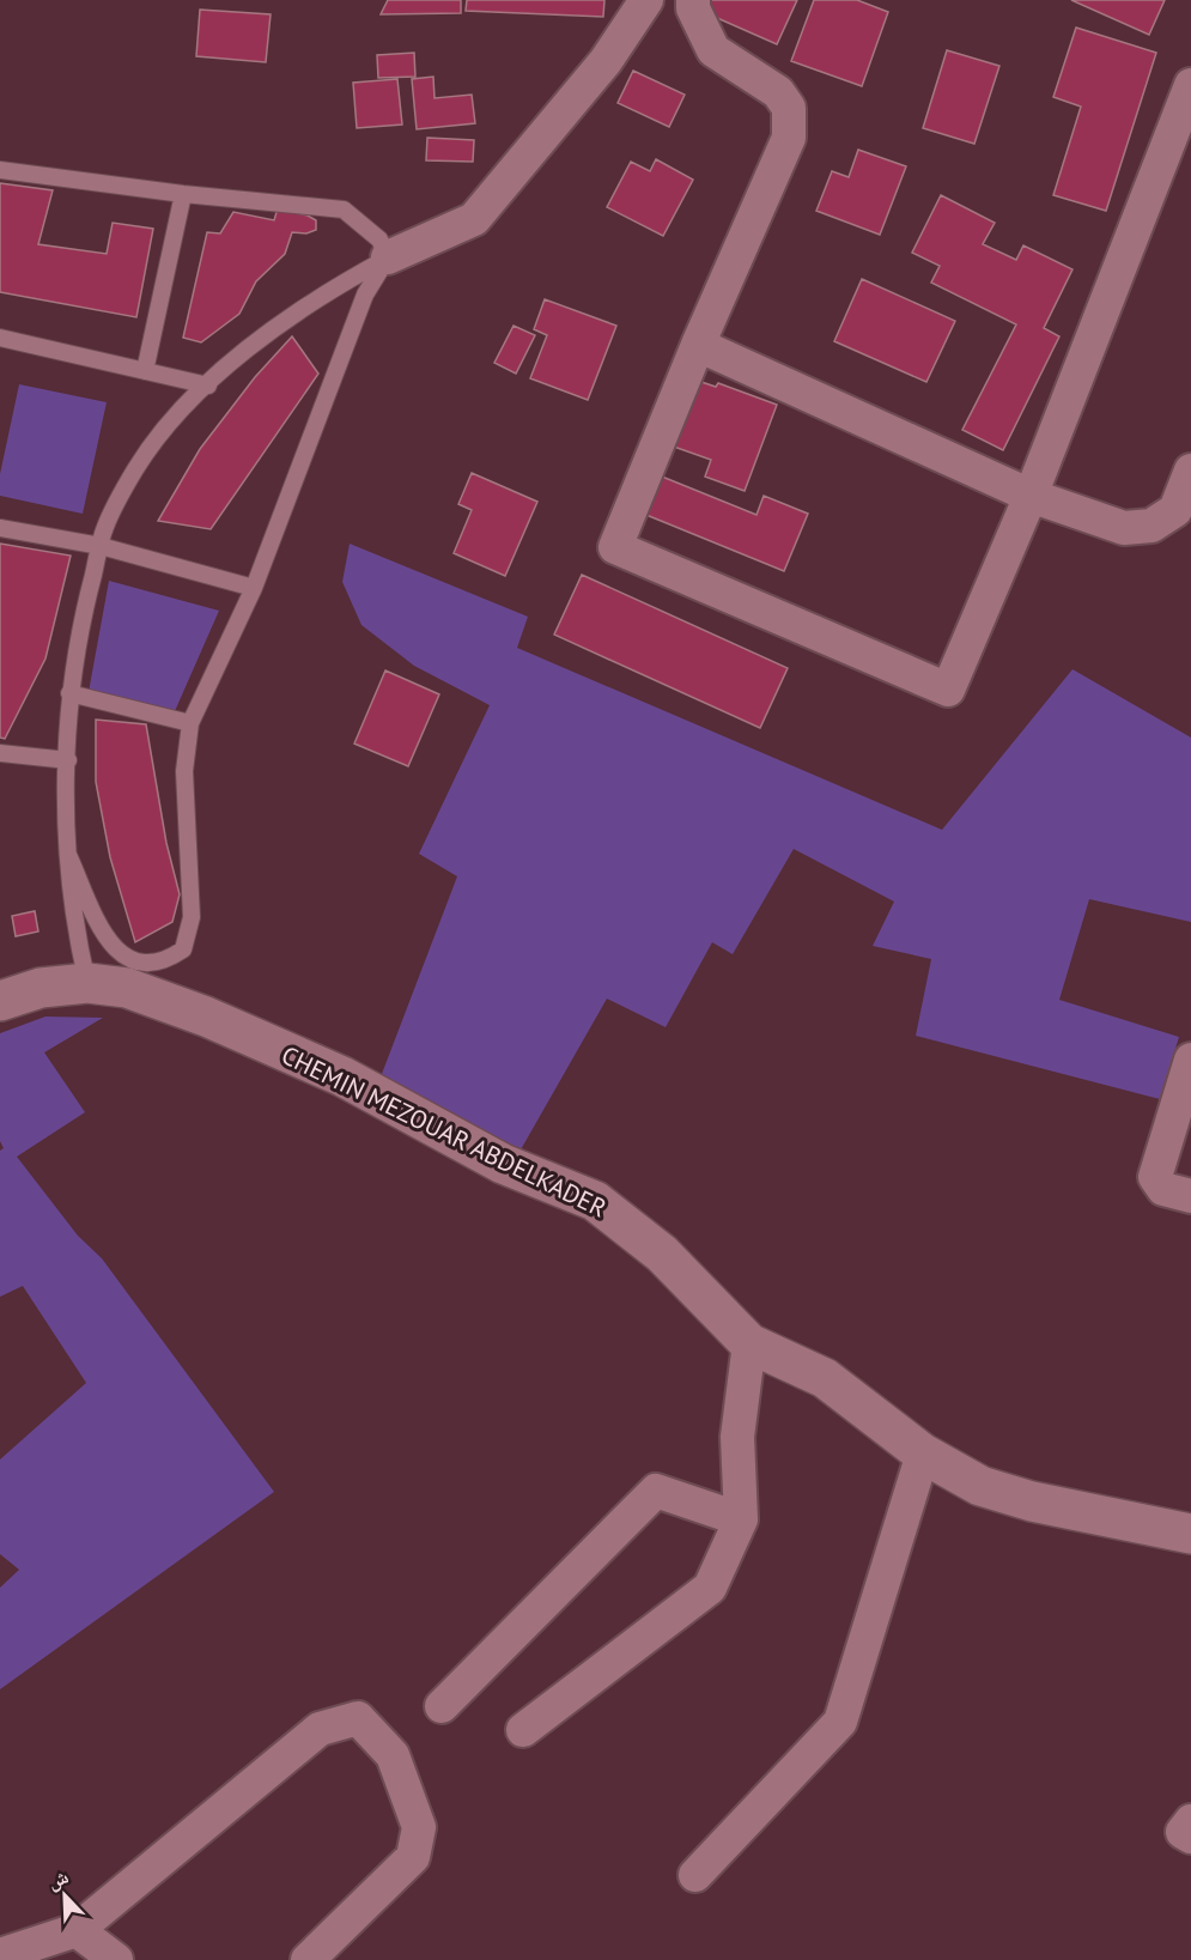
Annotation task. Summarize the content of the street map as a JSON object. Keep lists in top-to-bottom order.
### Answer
{
  "streets": {
    "street": ["CHEMIN MEZOUAR ABDELKADER"]
  },
  "north": "top left"
}
